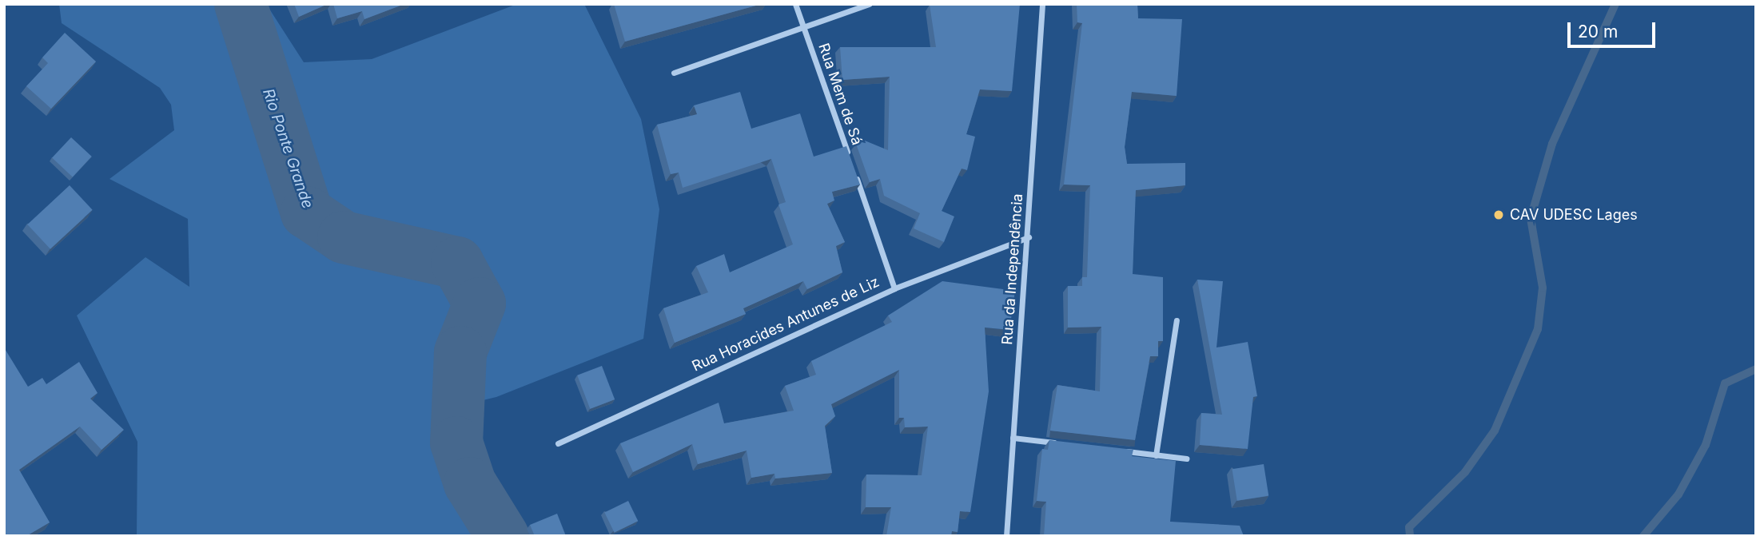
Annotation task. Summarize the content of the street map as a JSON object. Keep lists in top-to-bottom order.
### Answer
{
  "streets": {
    "street": ["Rua Mem de Sá", "Rua da Independência", "Rua Horacides Antunes de Liz"]
  },
  "crossings": [
    ["Rua da Independência", "Rua Horacides Antunes de Liz"]
  ],
  "water": ["Rio Ponte Grande"],
  "places": ["CAV UDESC Lages"],
  "scale_bar": "20 m"
}
